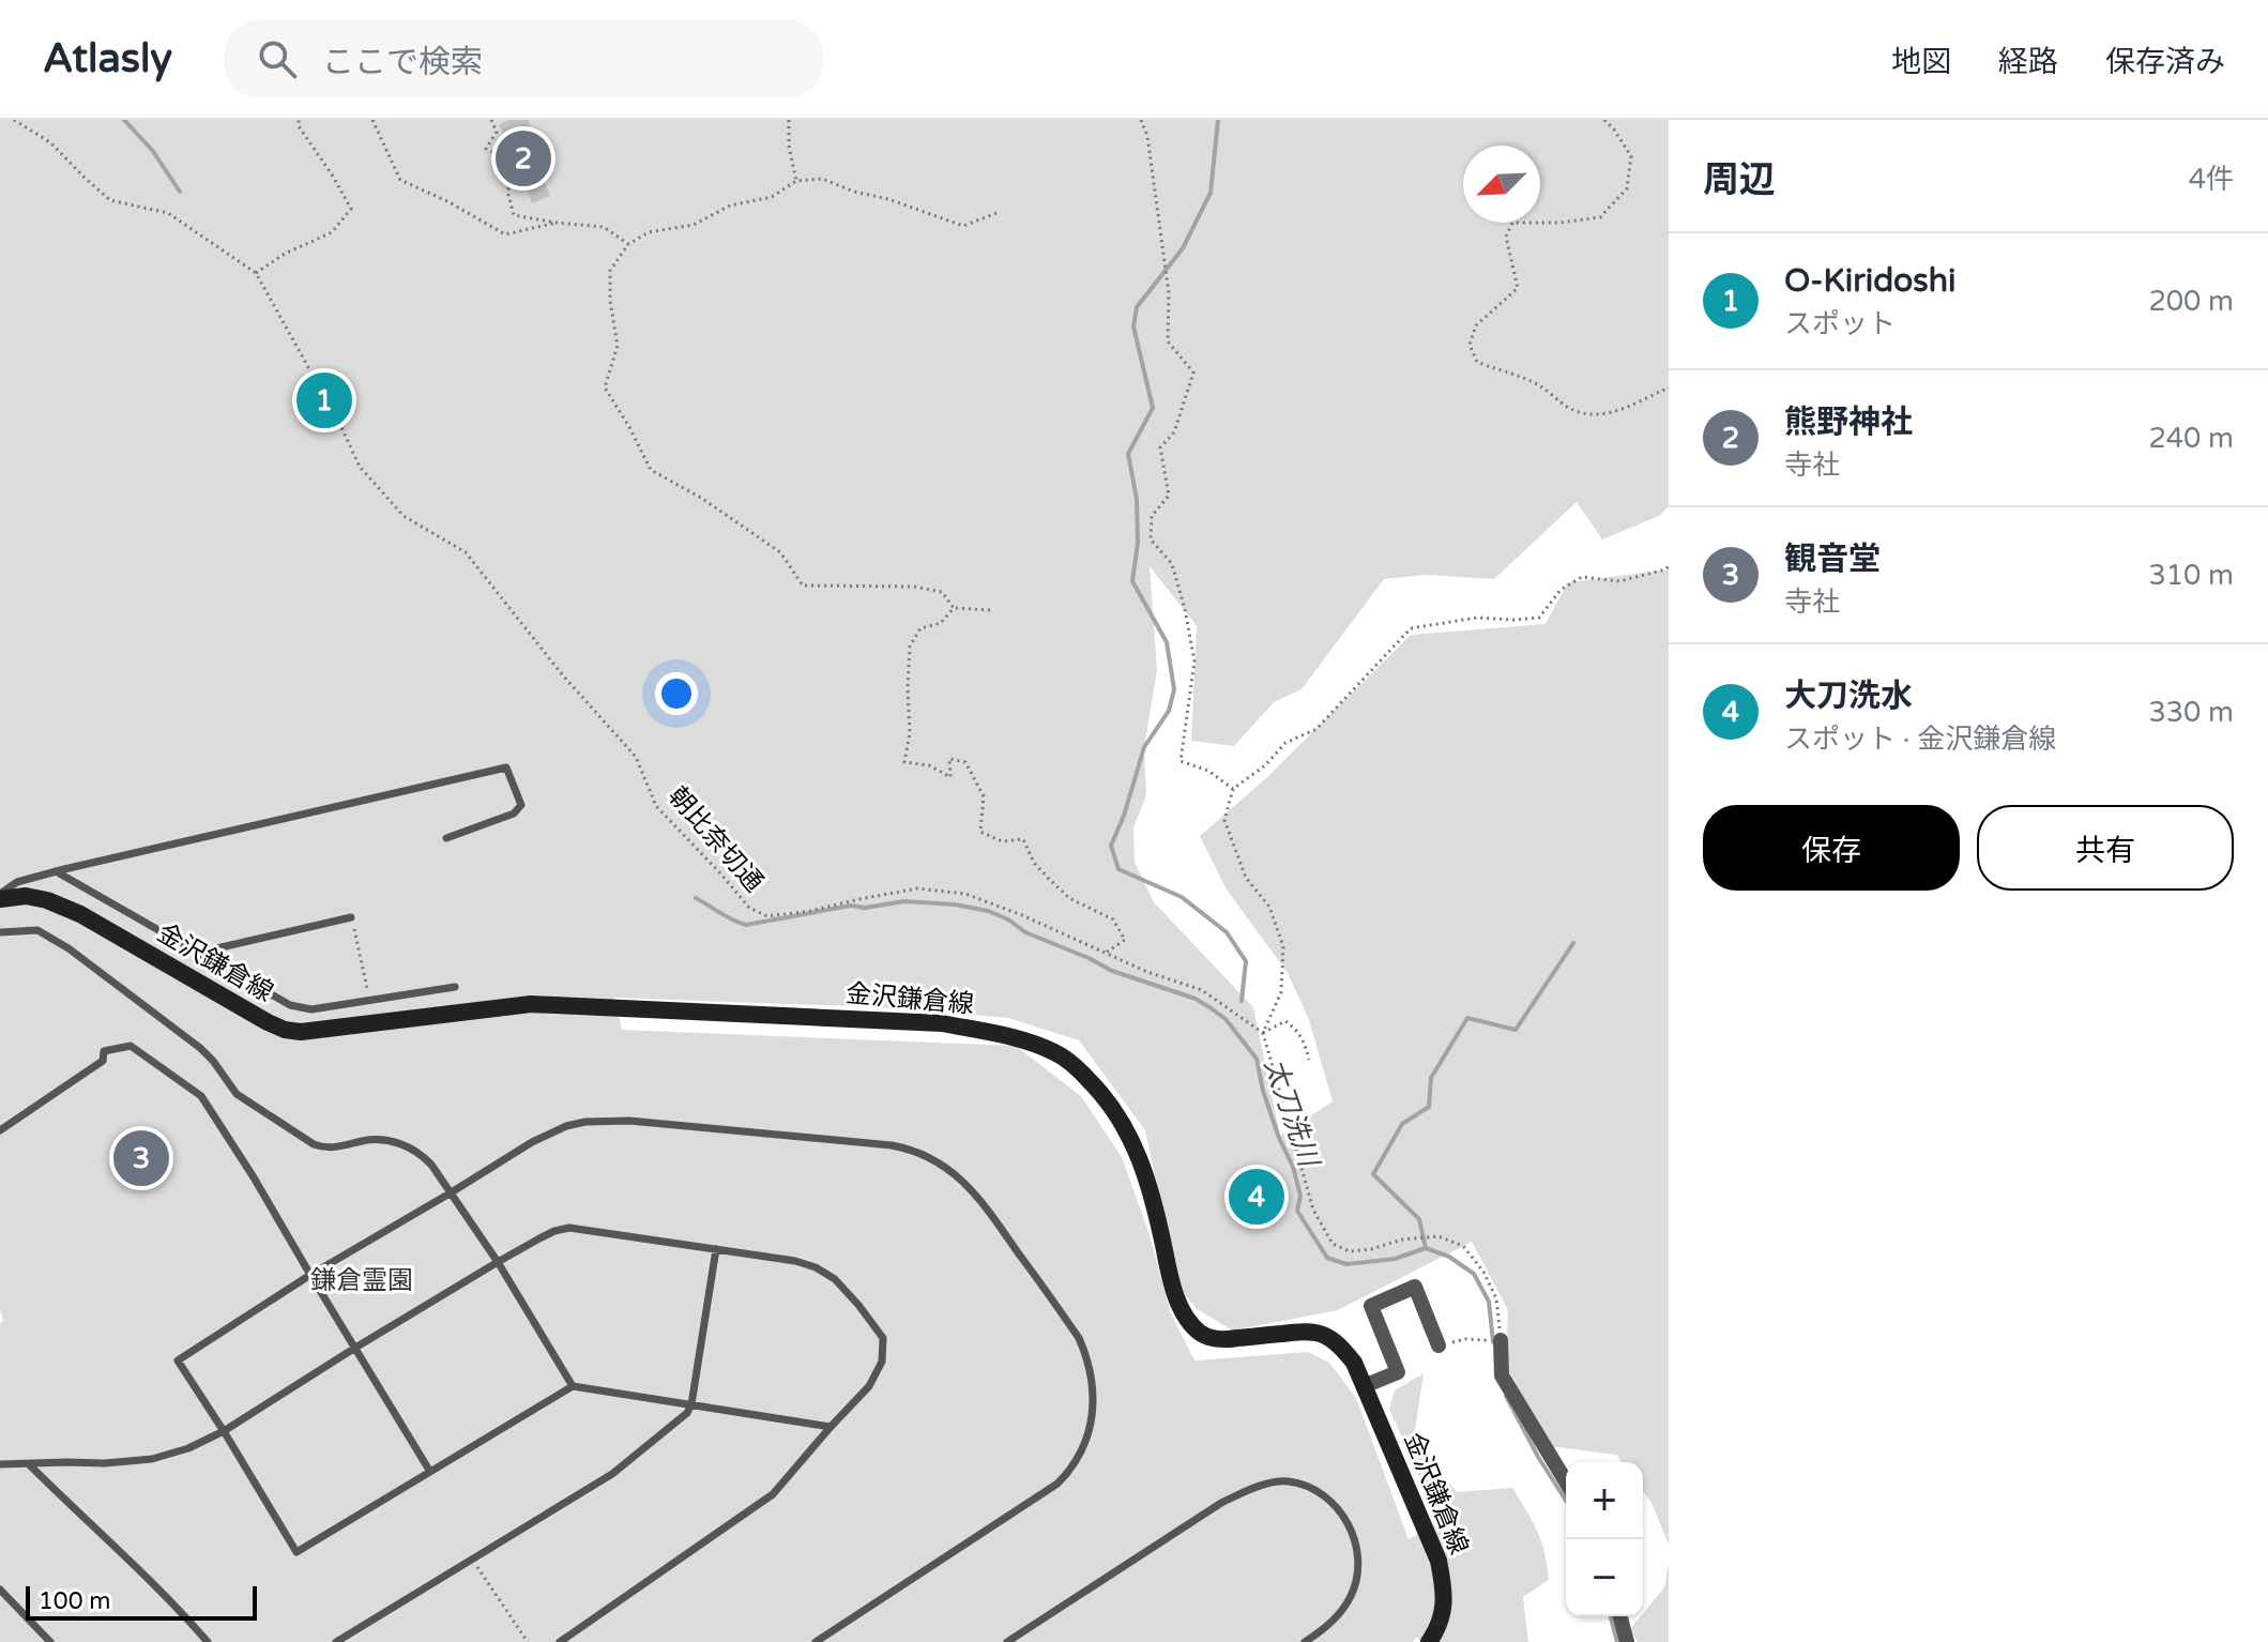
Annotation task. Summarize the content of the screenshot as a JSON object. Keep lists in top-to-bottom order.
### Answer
{
  "streets": {
    "main road": ["金沢鎌倉線"],
    "path": ["朝比奈切通"]
  },
  "water": ["太刀洗川"],
  "parks": ["鎌倉霊園"],
  "scale_bar": "100 m",
  "north": "bottom left",
  "page": {
    "header": "Atlasly",
    "search": "ここで検索",
    "nav": ["地図", "経路", "保存済み"],
    "heading": ["周辺", "4件"],
    "pins": [
      "2",
      "1",
      "3",
      "4"
    ],
    "list": [
      {
        "mark": "1",
        "name": "O-Kiridoshi",
        "note": "スポット",
        "value": "200 m"
      },
      {
        "mark": "2",
        "name": "熊野神社",
        "note": "寺社",
        "value": "240 m"
      },
      {
        "mark": "3",
        "name": "観音堂",
        "note": "寺社",
        "value": "310 m"
      },
      {
        "mark": "4",
        "name": "大刀洗水",
        "note": "スポット · 金沢鎌倉線",
        "value": "330 m"
      }
    ],
    "buttons": ["保存", "共有"],
    "map_buttons": ["+", "−"],
    "scale": "100 m"
  }
}
